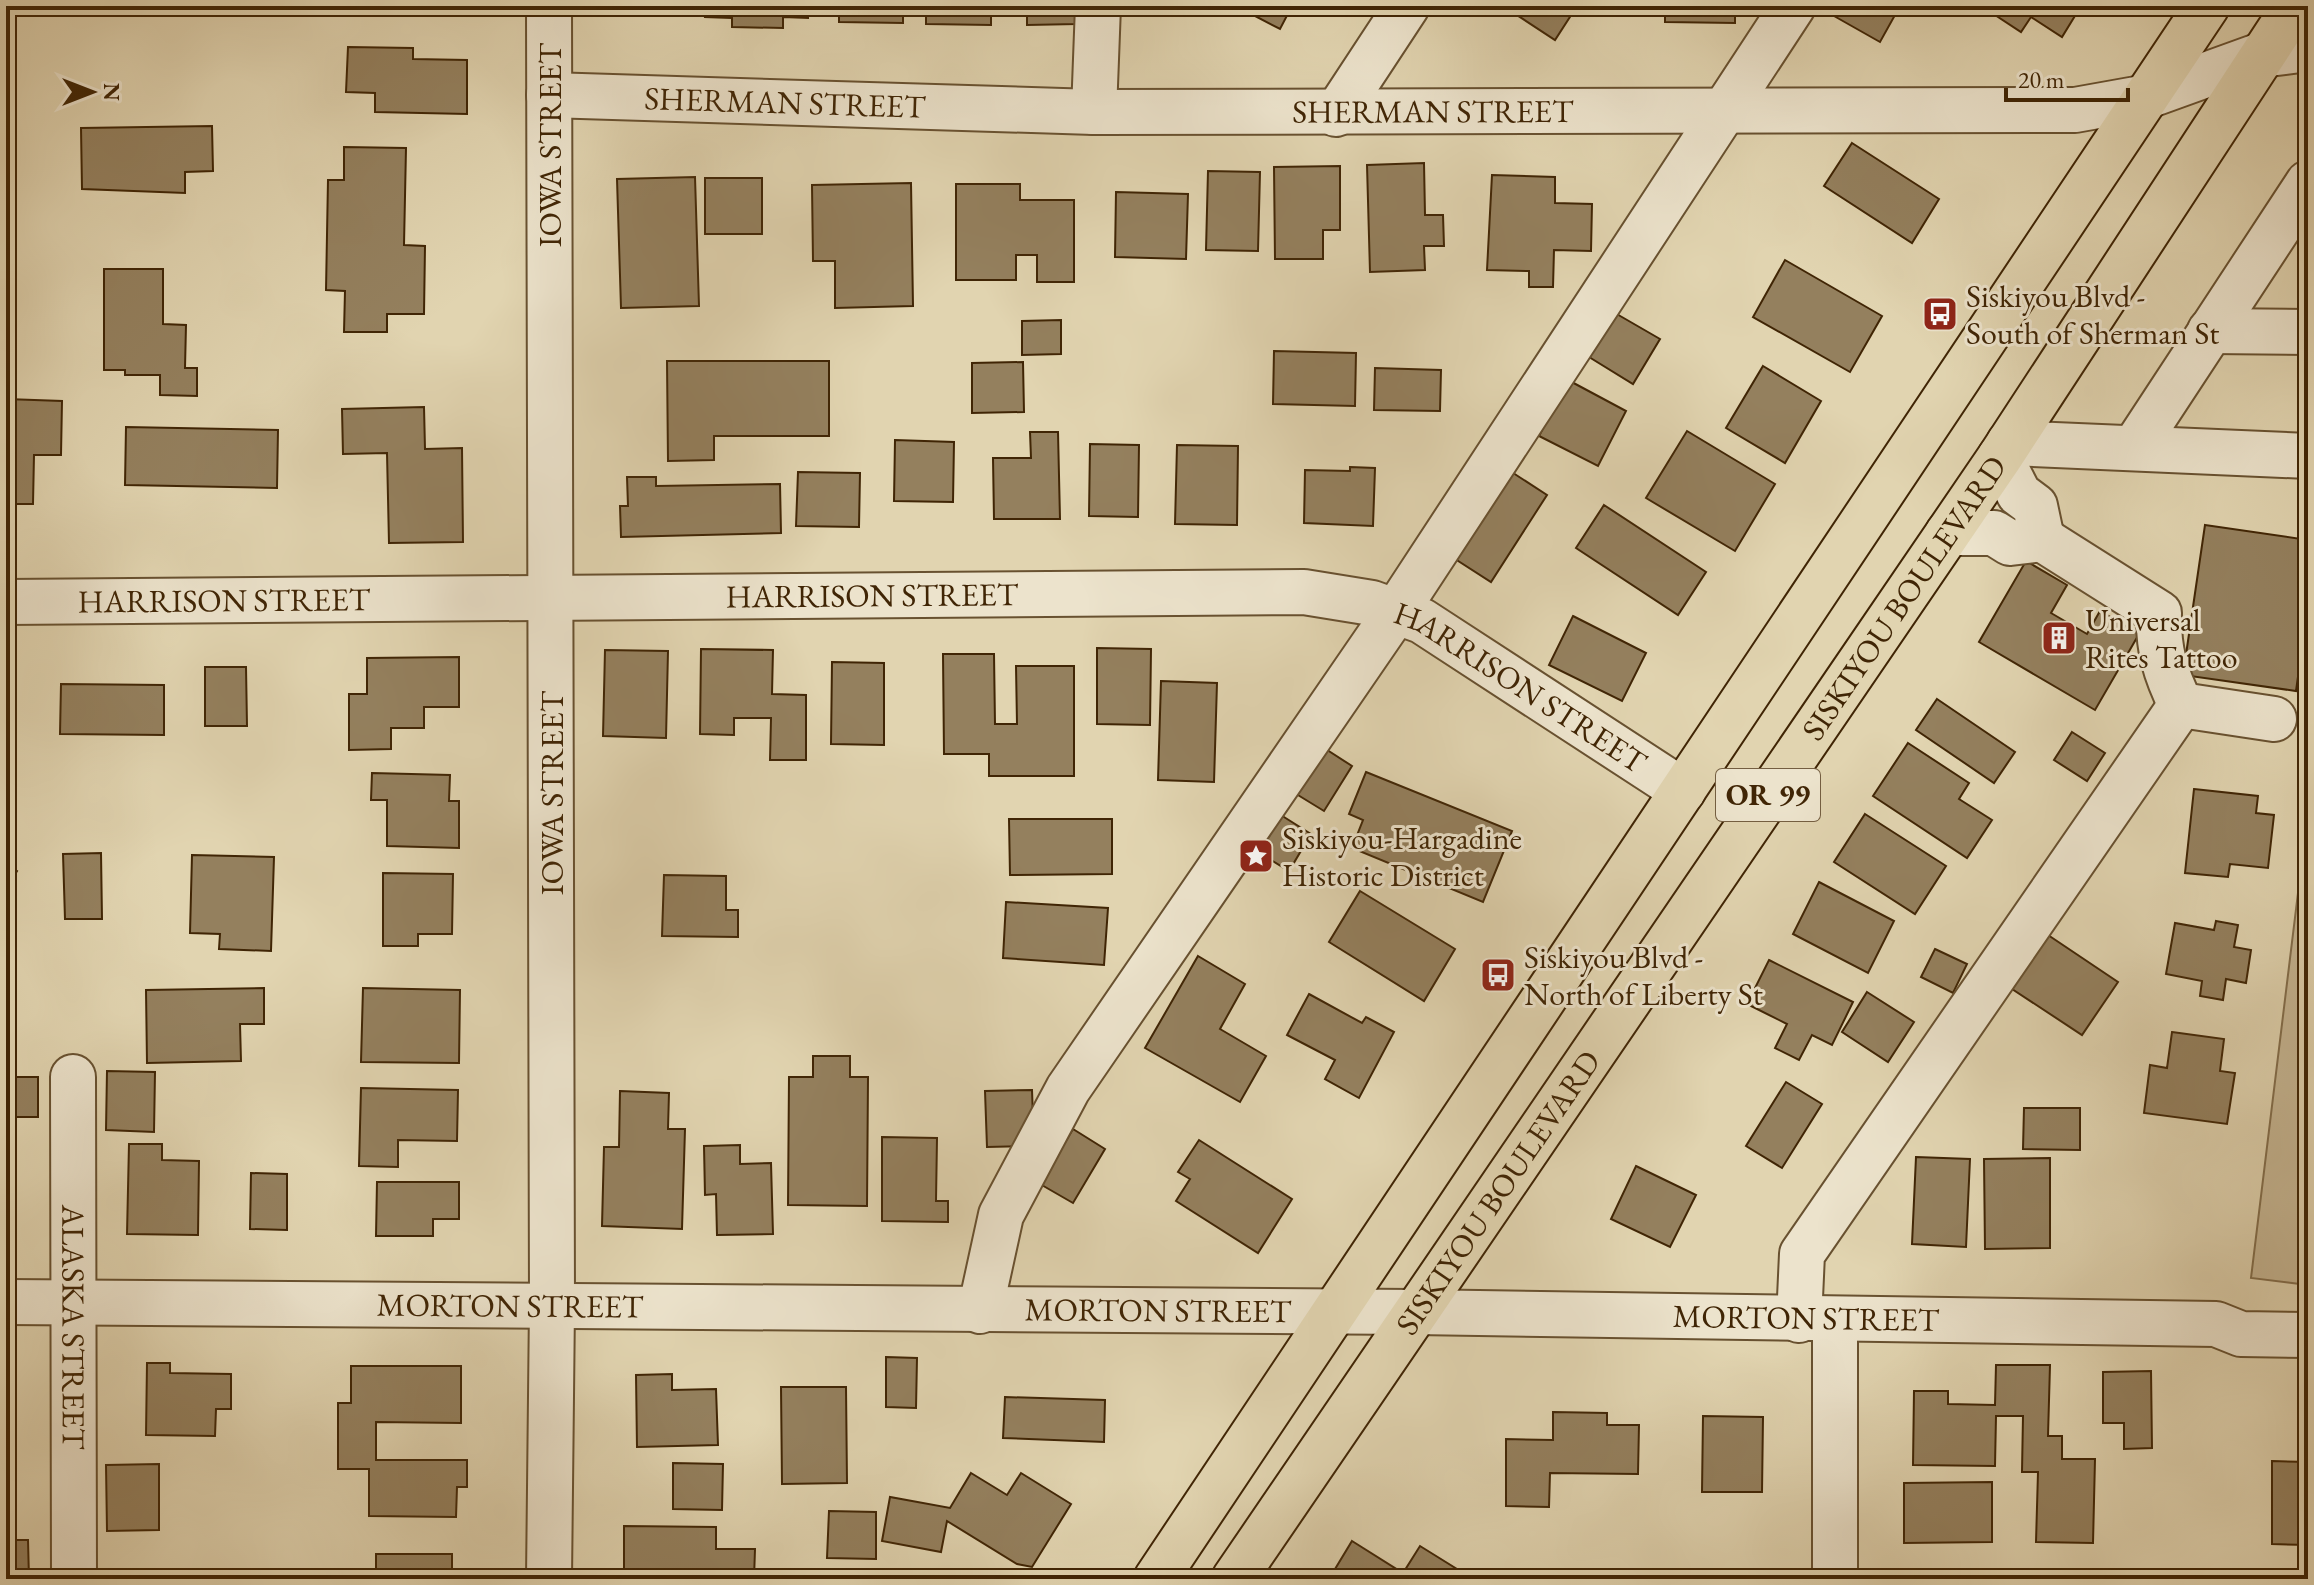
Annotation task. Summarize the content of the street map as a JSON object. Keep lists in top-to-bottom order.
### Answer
{
  "streets": {
    "main road": ["SISKIYOU BOULEVARD", "OR 99"],
    "street": [
      "SHERMAN STREET",
      "IOWA STREET",
      "HARRISON STREET",
      "MORTON STREET",
      "ALASKA STREET"
    ]
  },
  "crossings": [
    ["SHERMAN STREET", "IOWA STREET"],
    ["SHERMAN STREET", "SISKIYOU BOULEVARD"],
    ["IOWA STREET", "HARRISON STREET"],
    ["IOWA STREET", "MORTON STREET"],
    ["HARRISON STREET", "SISKIYOU BOULEVARD"],
    ["SISKIYOU BOULEVARD", "MORTON STREET"],
    ["MORTON STREET", "ALASKA STREET"]
  ],
  "places": {
    "bus stop": ["Siskiyou Blvd - South of Sherman St", "Siskiyou Blvd - North of Liberty St"],
    "building": ["Universal Rites Tattoo"],
    "place": ["Siskiyou-Hargadine Historic District"]
  },
  "scale_bar": "20 m",
  "north": "right"
}
